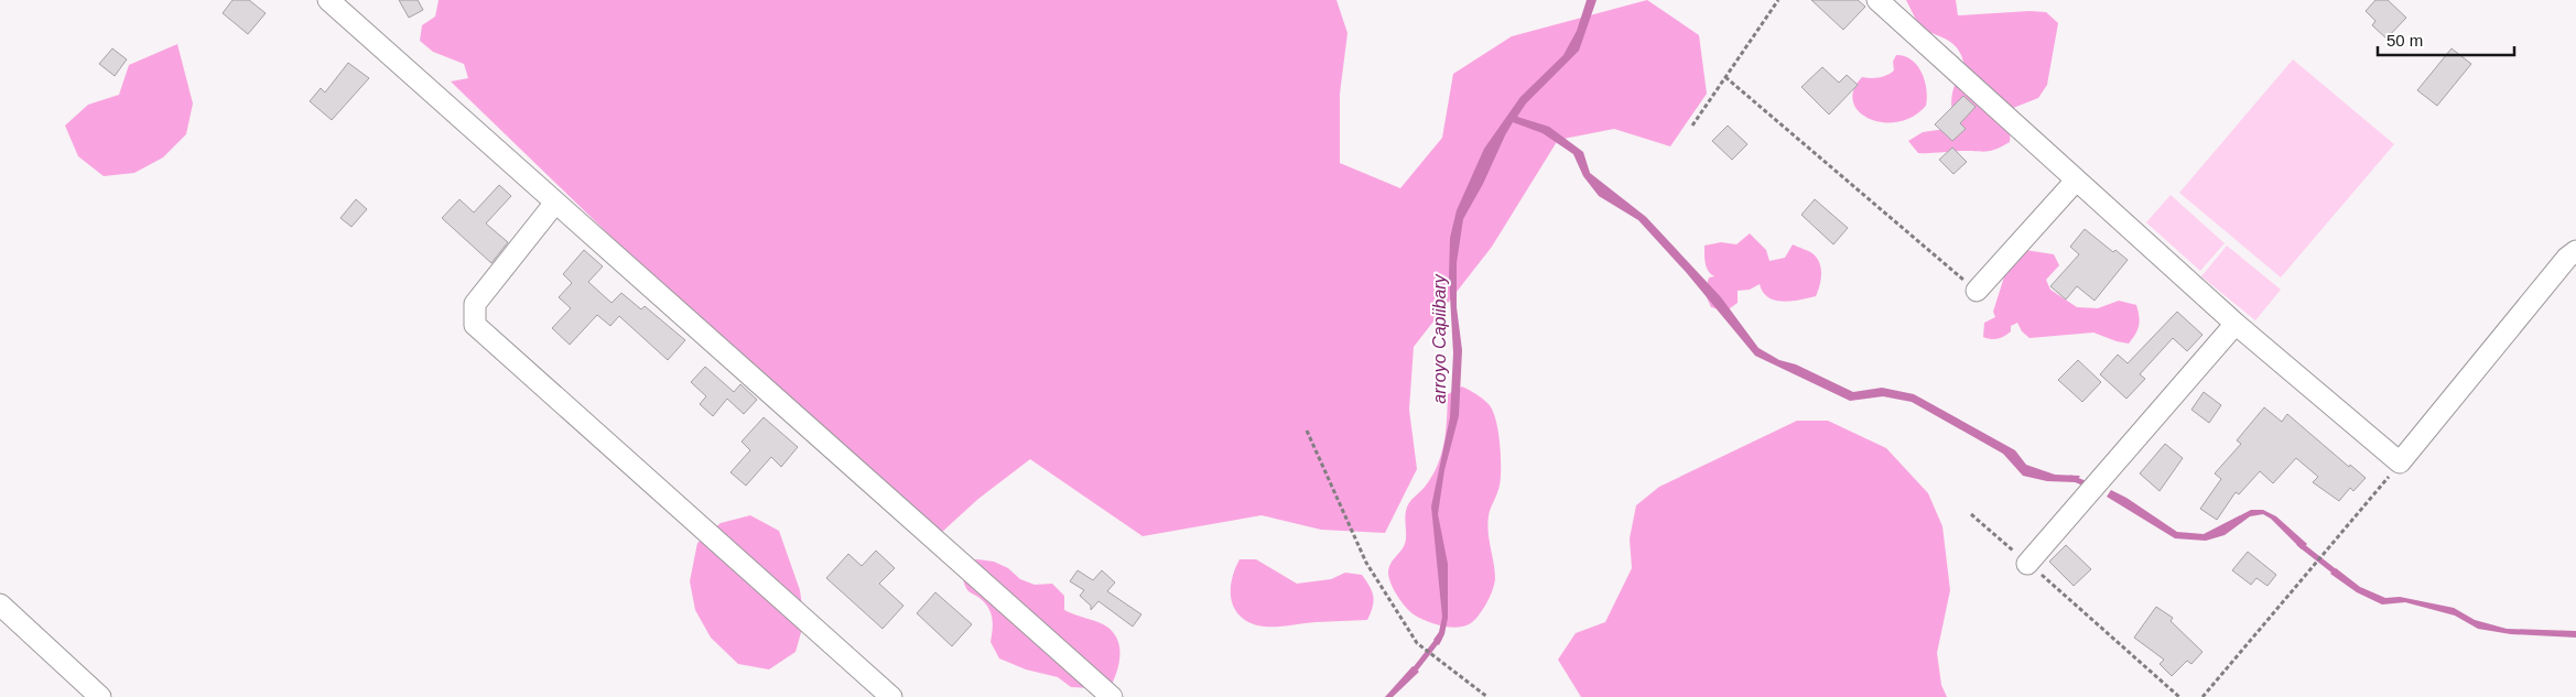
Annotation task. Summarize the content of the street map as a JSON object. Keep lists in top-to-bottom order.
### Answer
{
  "water": ["arroyo Capiibary"],
  "scale_bar": "50 m"
}
